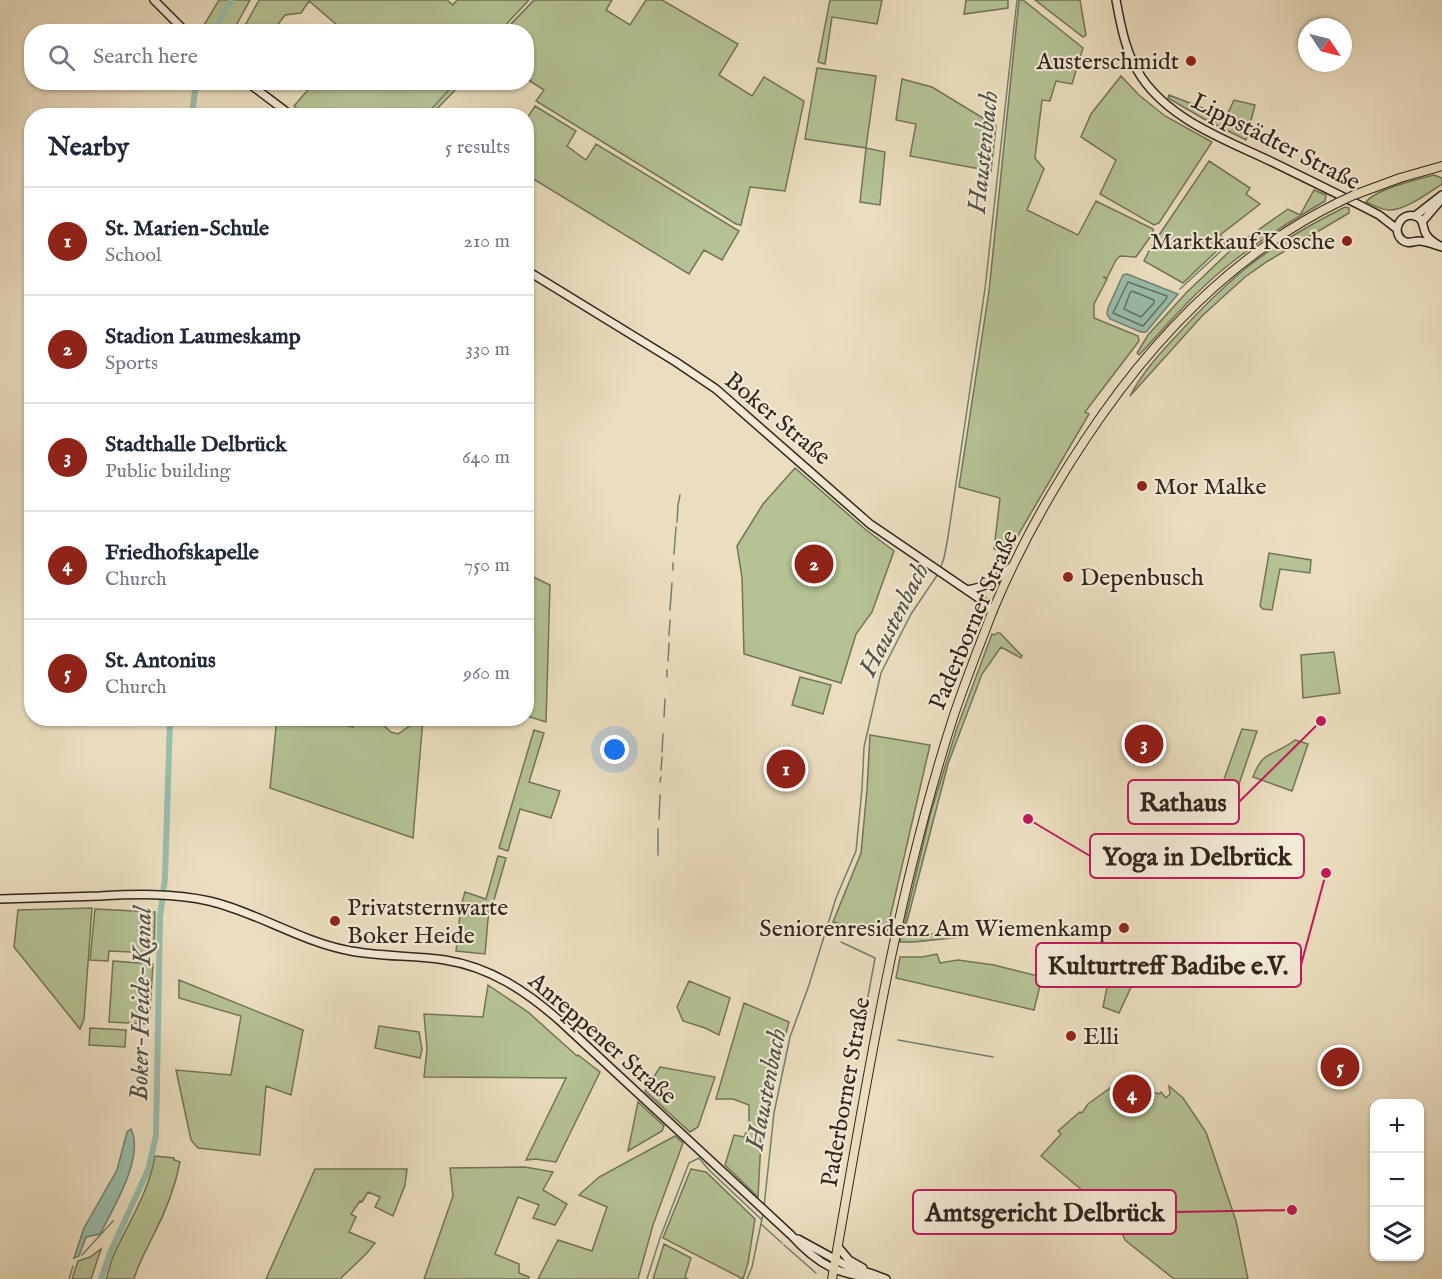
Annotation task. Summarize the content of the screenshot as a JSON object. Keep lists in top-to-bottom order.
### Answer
{
  "streets": {
    "main road": [
      "Lippstädter Straße",
      "Boker Straße",
      "Paderborner Straße",
      "Anreppener Straße"
    ]
  },
  "crossings": [
    ["Boker Straße", "Paderborner Straße"],
    ["Paderborner Straße", "Anreppener Straße"]
  ],
  "water": ["Haustenbach", "Boker-Heide-Kanal"],
  "places": [
    "Austerschmidt",
    "Marktkauf Kosche",
    "Mor Malke",
    "Depenbusch",
    "Rathaus",
    "Yoga in Delbrück",
    "Kulturtreff Badibe e.V.",
    "Privatsternwarte Boker Heide",
    "Seniorenresidenz Am Wiemenkamp",
    "Elli",
    "Amtsgericht Delbrück"
  ],
  "north": "bottom right",
  "page": {
    "search": "Search here",
    "heading": ["Nearby", "5 results"],
    "list": [
      {
        "mark": "1",
        "name": "St. Marien-Schule",
        "note": "School",
        "value": "210 m"
      },
      {
        "mark": "2",
        "name": "Stadion Laumeskamp",
        "note": "Sports",
        "value": "330 m"
      },
      {
        "mark": "3",
        "name": "Stadthalle Delbrück",
        "note": "Public building",
        "value": "640 m"
      },
      {
        "mark": "4",
        "name": "Friedhofskapelle",
        "note": "Church",
        "value": "750 m"
      },
      {
        "mark": "5",
        "name": "St. Antonius",
        "note": "Church",
        "value": "960 m"
      }
    ],
    "pins": [
      "2",
      "3",
      "1",
      "5",
      "4"
    ],
    "map_buttons": ["+", "−"]
  }
}
